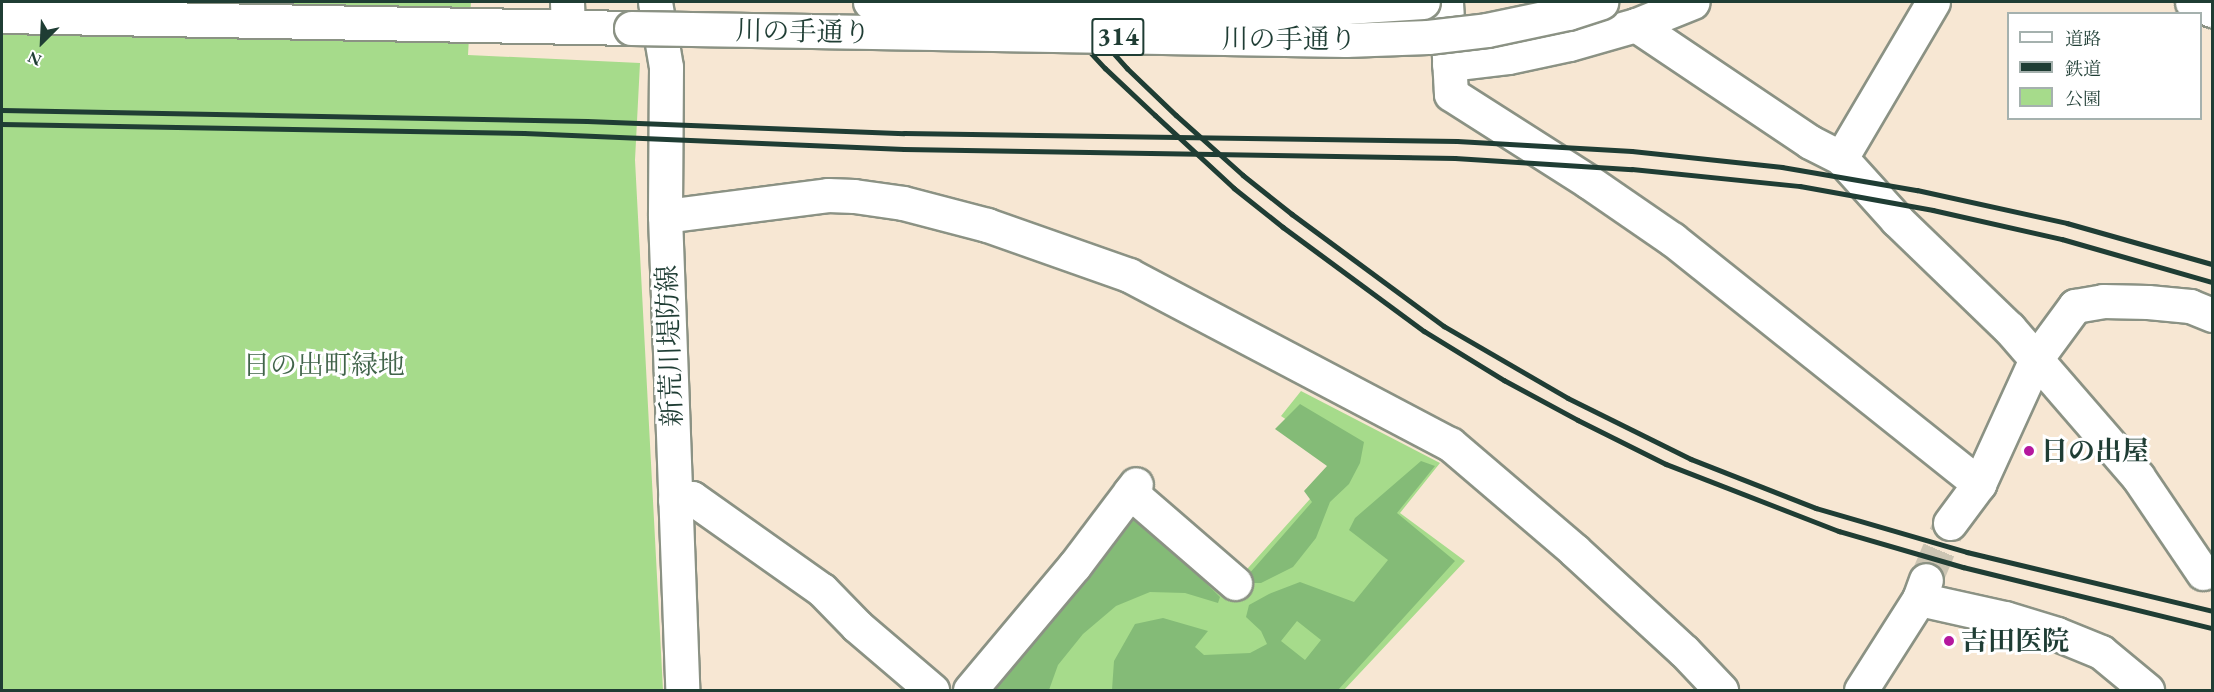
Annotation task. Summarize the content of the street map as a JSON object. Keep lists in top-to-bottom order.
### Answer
{
  "streets": {
    "street": ["川の手通り", "314", "新荒川堤防線"]
  },
  "parks": ["日の出町緑地"],
  "places": ["日の出屋", "吉田医院"],
  "legend": ["道路", "鉄道", "公園"],
  "north": "bottom left"
}
